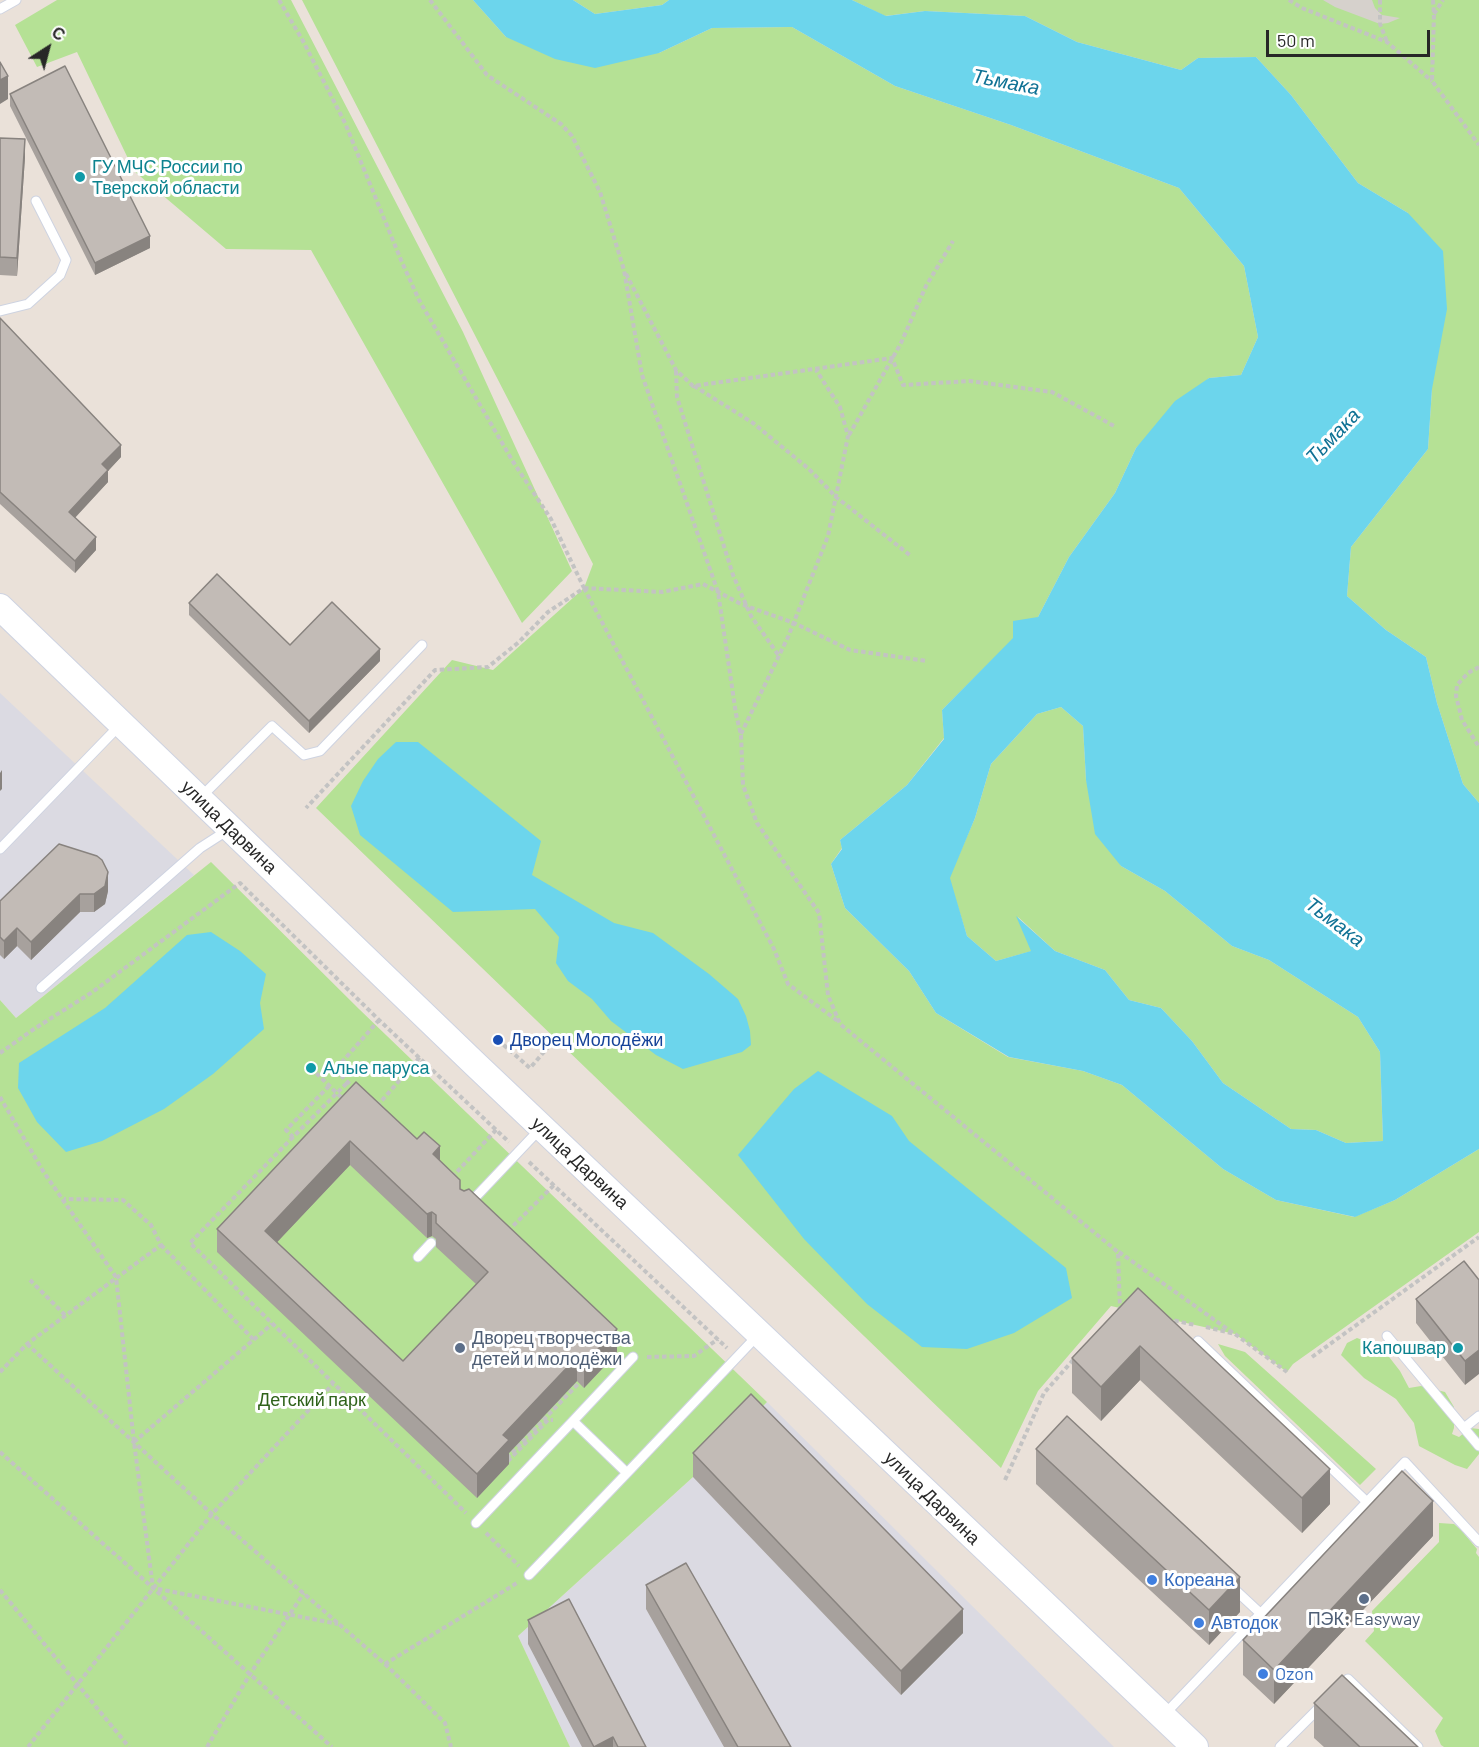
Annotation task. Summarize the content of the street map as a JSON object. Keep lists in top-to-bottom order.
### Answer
{
  "streets": {
    "main road": ["улица Дарвина"]
  },
  "water": ["Тьмака"],
  "parks": ["Детский парк"],
  "places": [
    "ГУ МЧС России по Тверской области",
    "Дворец Молодёжи",
    "Алые паруса",
    "Дворец творчества детей и молодёжи",
    "Капошвар",
    "Кореана",
    "ПЭК: Easyway",
    "Автодок",
    "Ozon"
  ],
  "scale_bar": "50 m",
  "north": "top right"
}
